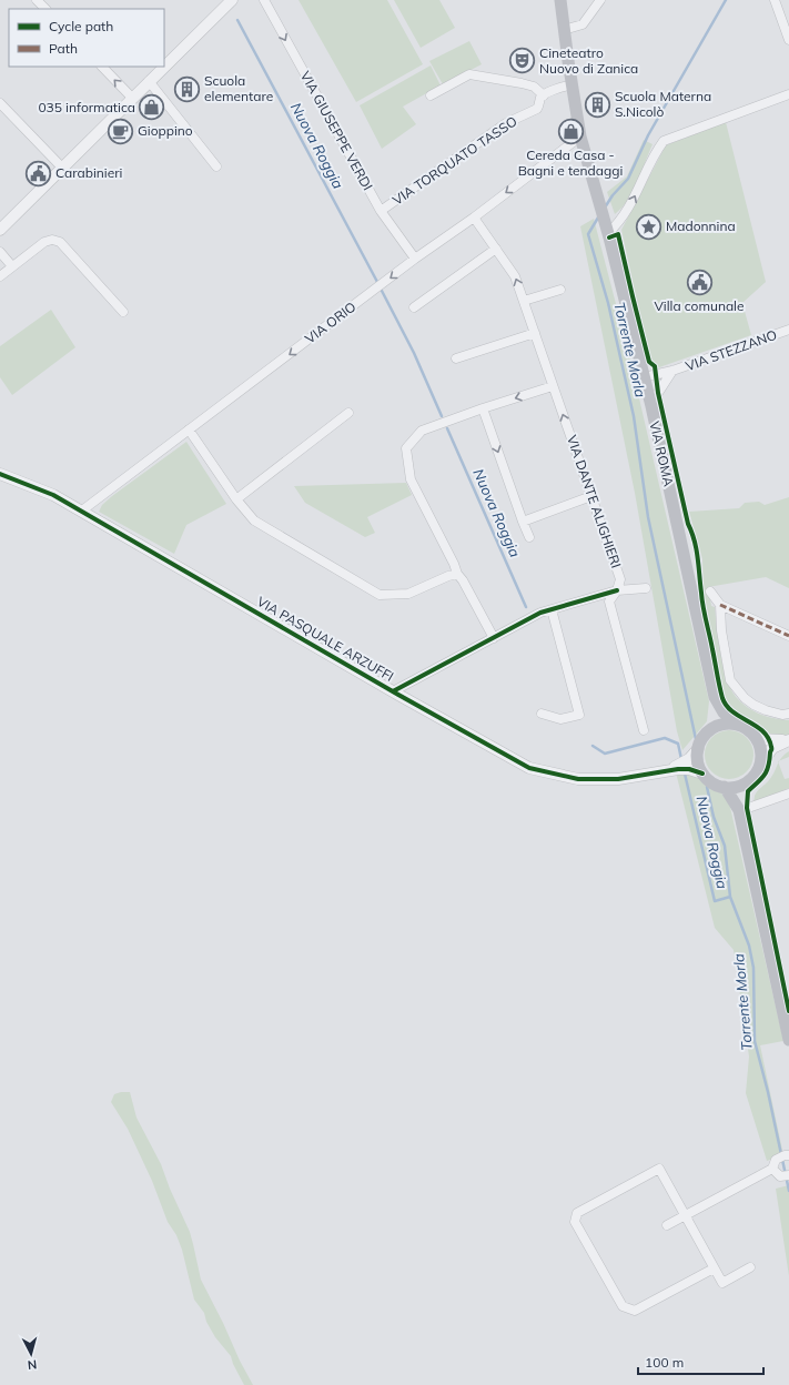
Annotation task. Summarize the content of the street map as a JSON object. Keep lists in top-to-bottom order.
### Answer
{
  "streets": {
    "main road": ["VIA ROMA"],
    "street": [
      "VIA GIUSEPPE VERDI",
      "VIA TORQUATO TASSO",
      "VIA ORIO",
      "VIA STEZZANO",
      "VIA DANTE ALIGHIERI",
      "VIA PASQUALE ARZUFFI"
    ]
  },
  "crossings": [
    ["VIA GIUSEPPE VERDI", "VIA TORQUATO TASSO"],
    ["VIA GIUSEPPE VERDI", "VIA ORIO"],
    ["VIA TORQUATO TASSO", "VIA ROMA"],
    ["VIA ORIO", "VIA ROMA"],
    ["VIA ORIO", "VIA DANTE ALIGHIERI"],
    ["VIA ORIO", "VIA PASQUALE ARZUFFI"],
    ["VIA STEZZANO", "VIA ROMA"],
    ["VIA ROMA", "VIA PASQUALE ARZUFFI"]
  ],
  "one_way": ["VIA GIUSEPPE VERDI", "VIA ORIO"],
  "water": ["Nuova Roggia", "Torrente Morla"],
  "places": {
    "theatre": ["Cineteatro Nuovo di Zanica"],
    "building": ["Scuola elementare", "Scuola Materna S.Nicolò"],
    "shop": ["035 informatica", "Cereda Casa - Bagni e tendaggi"],
    "cafe": ["Gioppino"],
    "public building": ["Carabinieri", "Villa comunale"],
    "place": ["Madonnina"]
  },
  "legend": ["Cycle path", "Path"],
  "scale_bar": "100 m",
  "north": "bottom"
}
